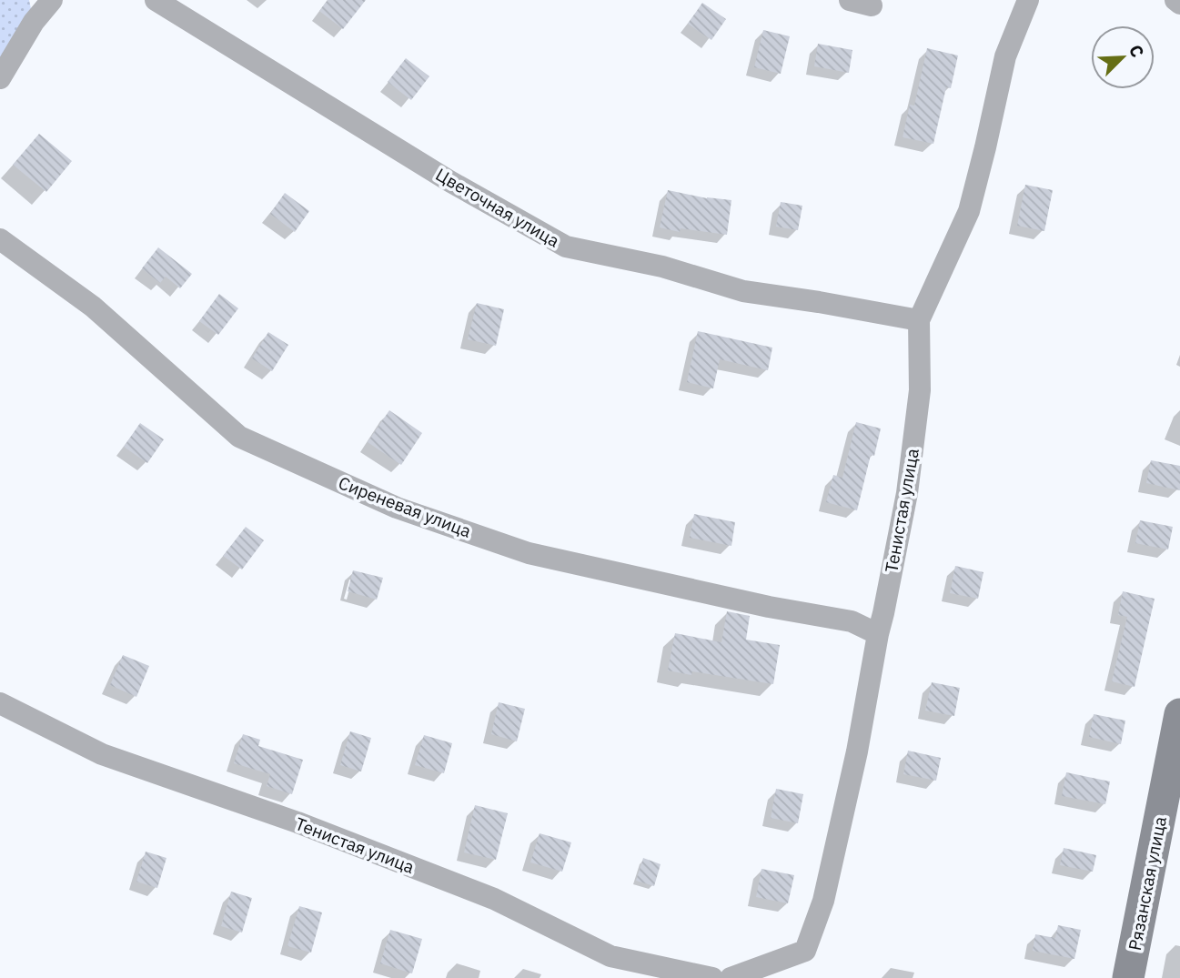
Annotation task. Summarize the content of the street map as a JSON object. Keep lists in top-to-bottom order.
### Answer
{
  "streets": {
    "main road": ["Рязанская улица"],
    "street": ["Цветочная улица", "Сиреневая улица", "Тенистая улица"]
  },
  "crossings": [
    ["Цветочная улица", "Тенистая улица"],
    ["Сиреневая улица", "Тенистая улица"]
  ],
  "north": "top right"
}
